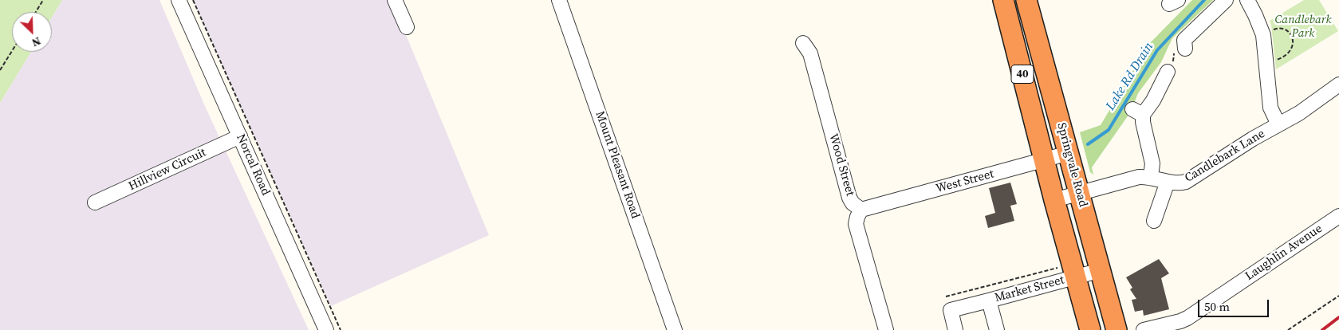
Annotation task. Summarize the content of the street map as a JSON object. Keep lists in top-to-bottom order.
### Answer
{
  "streets": {
    "highway": ["40", "Springvale Road"],
    "street": [
      "Candlebark Lane",
      "Norcal Road",
      "Mount Pleasant Road",
      "Wood Street",
      "Hillview Circuit",
      "West Street",
      "Laughlin Avenue",
      "Market Street"
    ]
  },
  "crossings": [
    ["Candlebark Lane", "Springvale Road"],
    ["Norcal Road", "Hillview Circuit"],
    ["Wood Street", "West Street"],
    ["Springvale Road", "West Street"],
    ["Springvale Road", "Market Street"]
  ],
  "water": ["Lake Rd Drain"],
  "parks": ["Candlebark Park"],
  "scale_bar": "50 m",
  "north": "bottom right"
}
